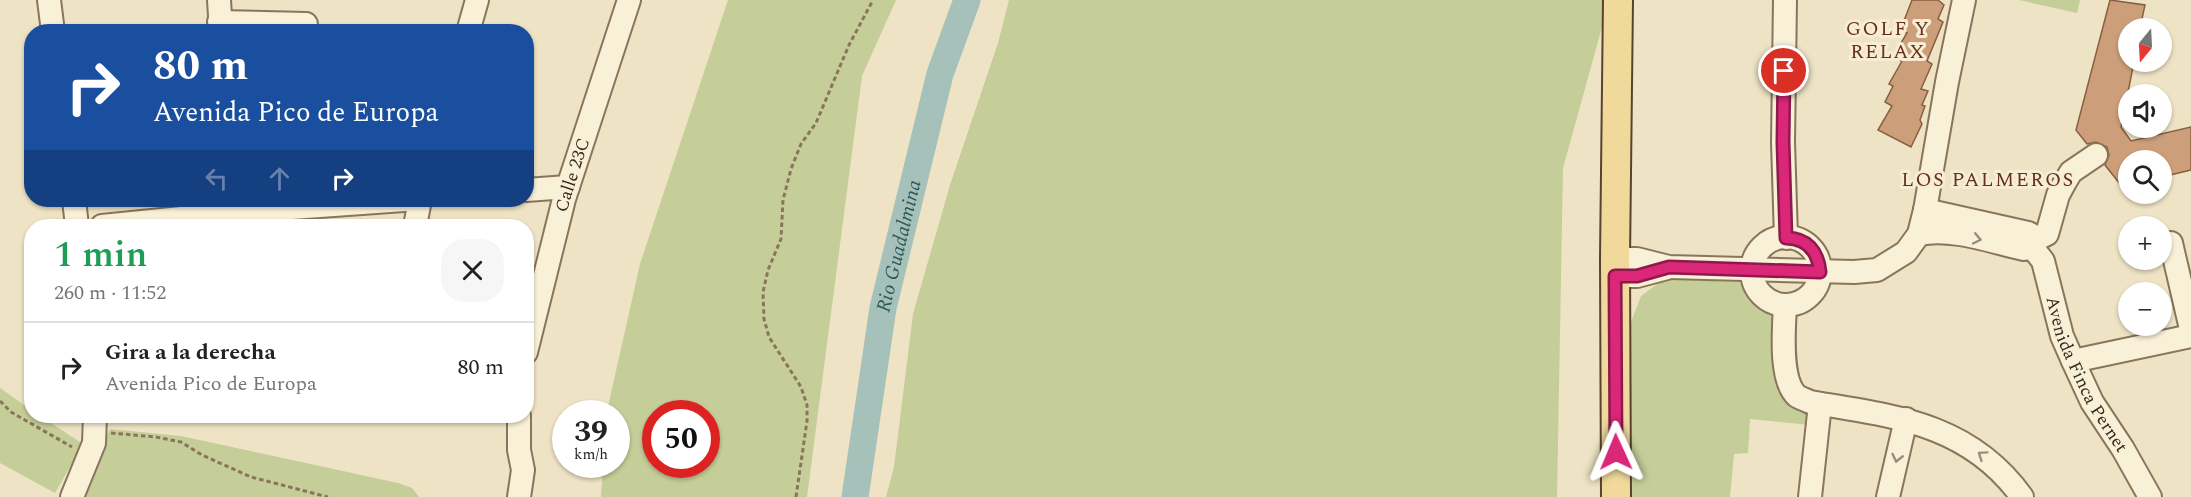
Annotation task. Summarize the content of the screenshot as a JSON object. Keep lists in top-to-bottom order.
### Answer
{
  "streets": {
    "street": ["Calle 23C", "Avenida Finca Pernet"]
  },
  "districts": ["GOLF Y RELAX", "LOS PALMEROS"],
  "water": ["Rio Guadalmina"],
  "north": "bottom",
  "page": {
    "map_buttons": ["+", "−"],
    "turn": ["80 m", "Avenida Pico de Europa"],
    "heading": ["1 min", "260 m · 11:52"],
    "list": [
      {
        "name": "Gira a la derecha",
        "note": "Avenida Pico de Europa",
        "value": "80 m"
      }
    ],
    "speed": "39 km/h",
    "limit": "50"
  }
}
